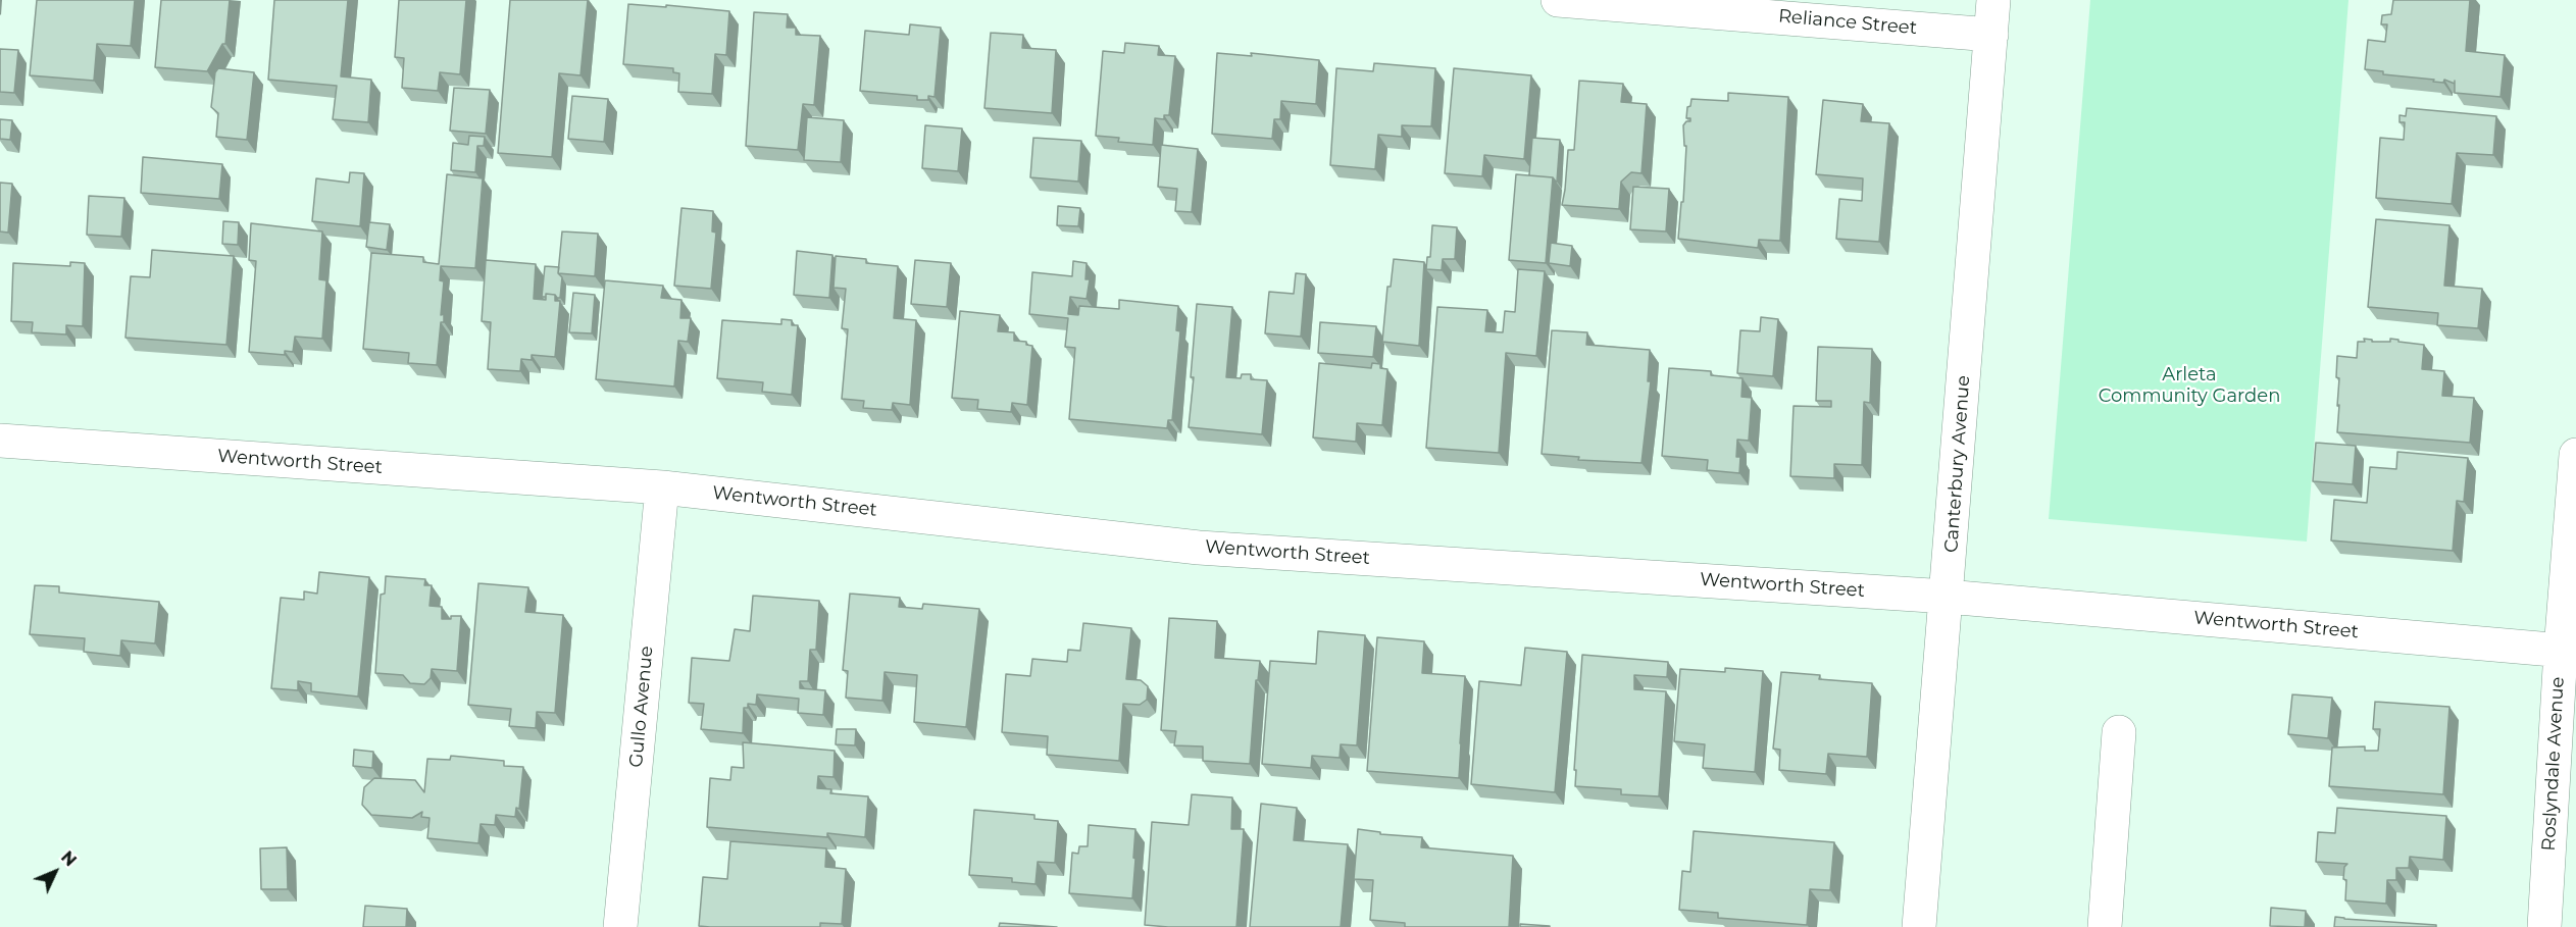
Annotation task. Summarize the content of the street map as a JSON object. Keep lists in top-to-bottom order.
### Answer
{
  "streets": {
    "street": [
      "Reliance Street",
      "Wentworth Street",
      "Canterbury Avenue",
      "Gullo Avenue",
      "Roslyndale Avenue"
    ]
  },
  "crossings": [
    ["Reliance Street", "Canterbury Avenue"],
    ["Wentworth Street", "Canterbury Avenue"],
    ["Wentworth Street", "Gullo Avenue"],
    ["Wentworth Street", "Roslyndale Avenue"]
  ],
  "parks": ["Arleta Community Garden"],
  "north": "top right"
}
